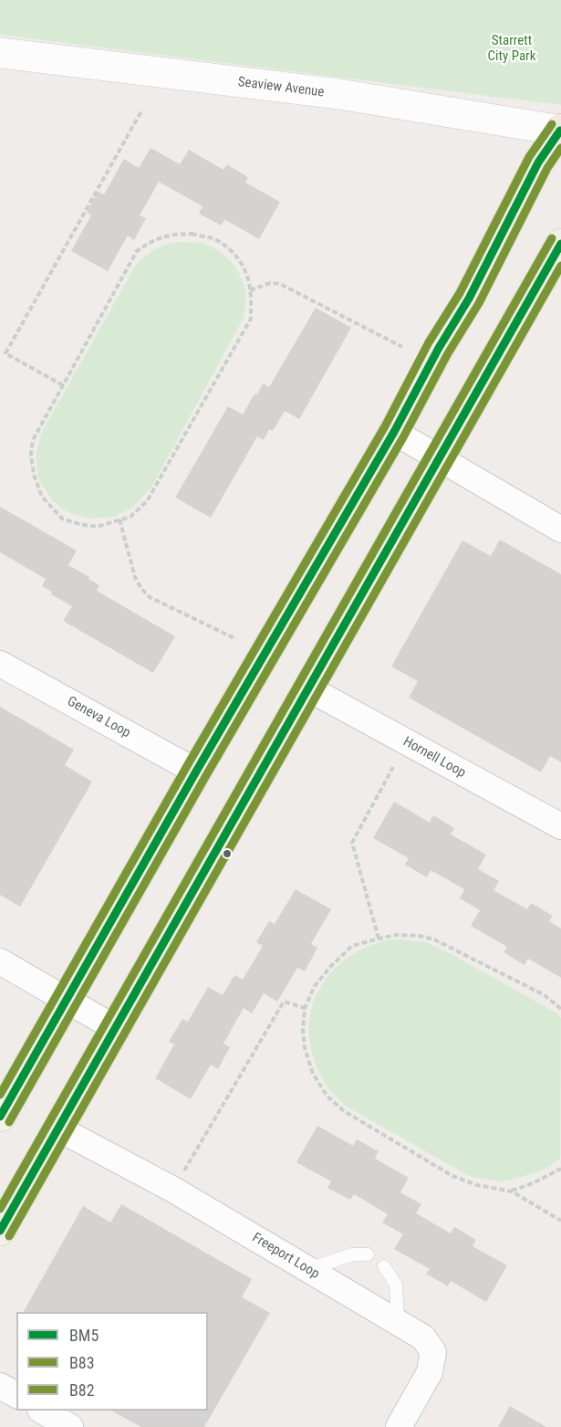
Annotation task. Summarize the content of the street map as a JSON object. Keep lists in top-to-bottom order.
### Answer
{
  "streets": {
    "street": [
      "Seaview Avenue",
      "Geneva Loop",
      "Hornell Loop",
      "Freeport Loop"
    ]
  },
  "parks": ["Starrett City Park"],
  "lines": ["transit line B82", "transit line BM5", "transit line B83"],
  "legend": ["BM5", "B83", "B82"]
}
